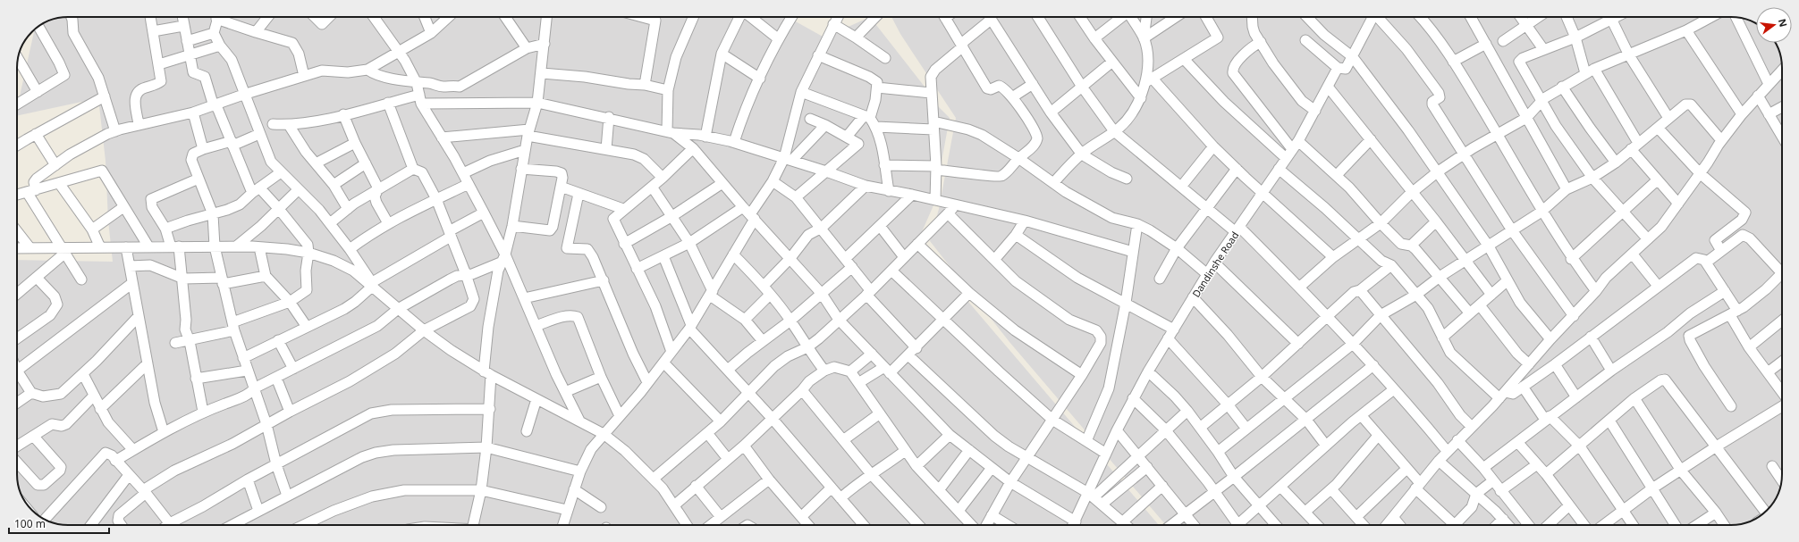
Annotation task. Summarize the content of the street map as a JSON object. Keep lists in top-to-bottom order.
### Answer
{
  "streets": {
    "street": ["Dandinshe Road"]
  },
  "scale_bar": "100 m",
  "north": "right"
}
